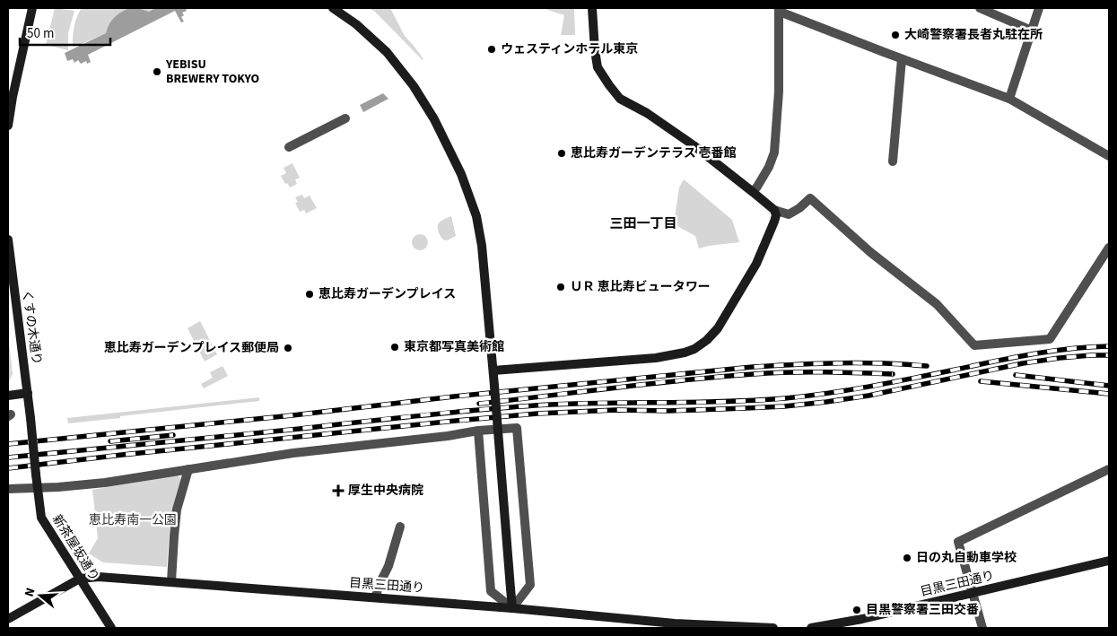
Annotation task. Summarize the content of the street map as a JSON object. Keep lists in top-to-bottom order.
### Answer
{
  "streets": {
    "street": ["くすの木通り", "新茶屋坂通り", "目黒三田通り"]
  },
  "crossings": [
    ["くすの木通り", "新茶屋坂通り"],
    ["新茶屋坂通り", "目黒三田通り"]
  ],
  "districts": ["三田一丁目"],
  "parks": ["恵比寿南一公園"],
  "places": {
    "other": [
      "大崎警察署長者丸駐在所",
      "ウェスティンホテル東京",
      "YEBISU BREWERY TOKYO",
      "恵比寿ガーデンテラス 壱番館",
      "ＵＲ 恵比寿ビュータワー",
      "恵比寿ガーデンプレイス",
      "東京都写真美術館",
      "恵比寿ガーデンプレイス郵便局",
      "日の丸自動車学校",
      "目黒警察署三田交番"
    ],
    "health": ["厚生中央病院"]
  },
  "scale_bar": "50 m",
  "north": "left"
}
